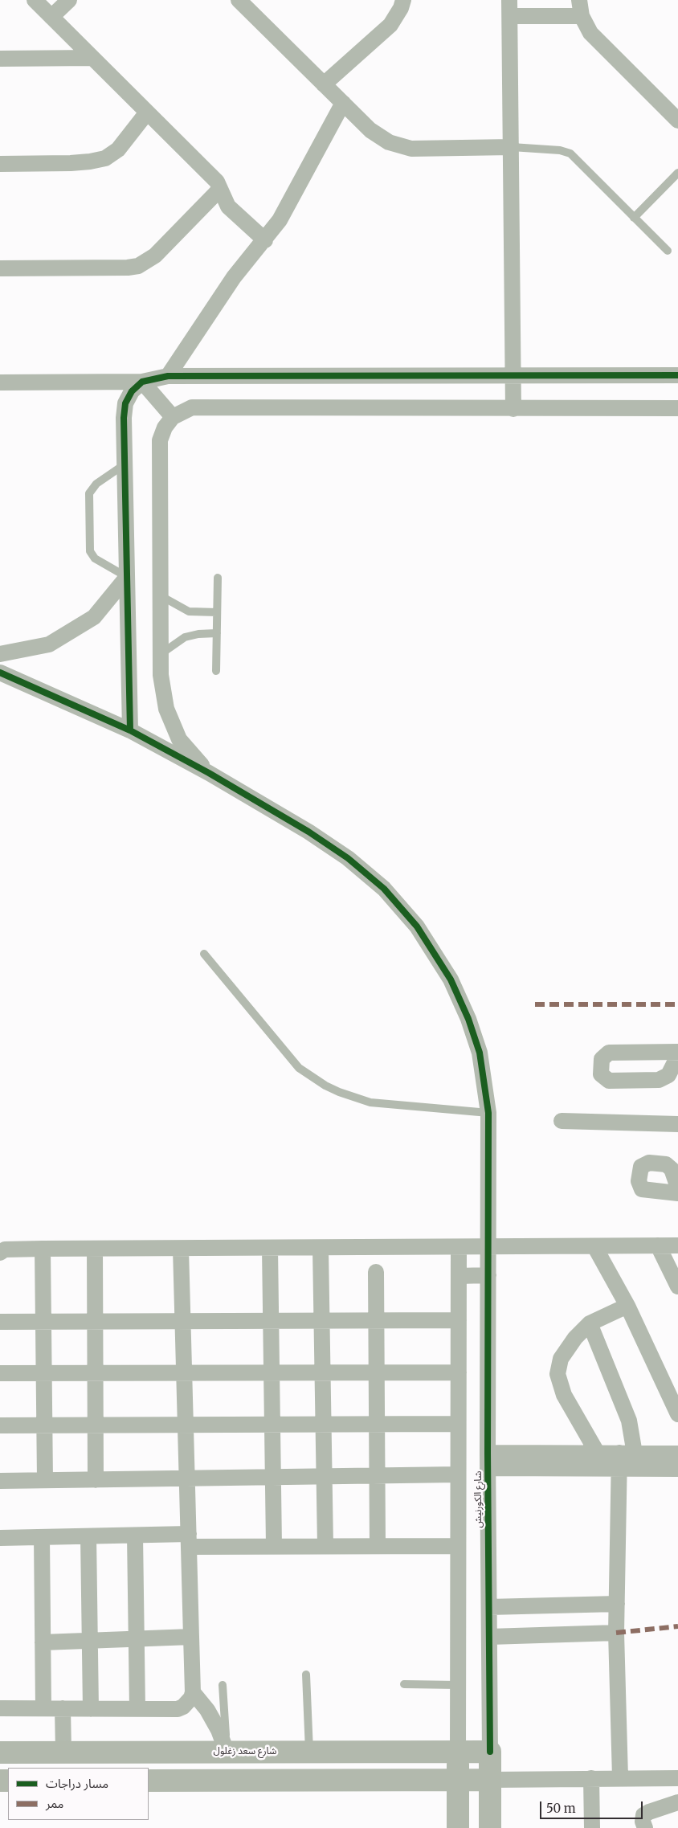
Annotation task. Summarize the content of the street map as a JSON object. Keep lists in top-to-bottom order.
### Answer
{
  "streets": {
    "main road": ["شارع الكورنيش", "شارع سعد زغلول"]
  },
  "crossings": [
    ["شارع الكورنيش", "شارع سعد زغلول"]
  ],
  "legend": ["مسار دراجات", "ممر"],
  "scale_bar": "50 m"
}
